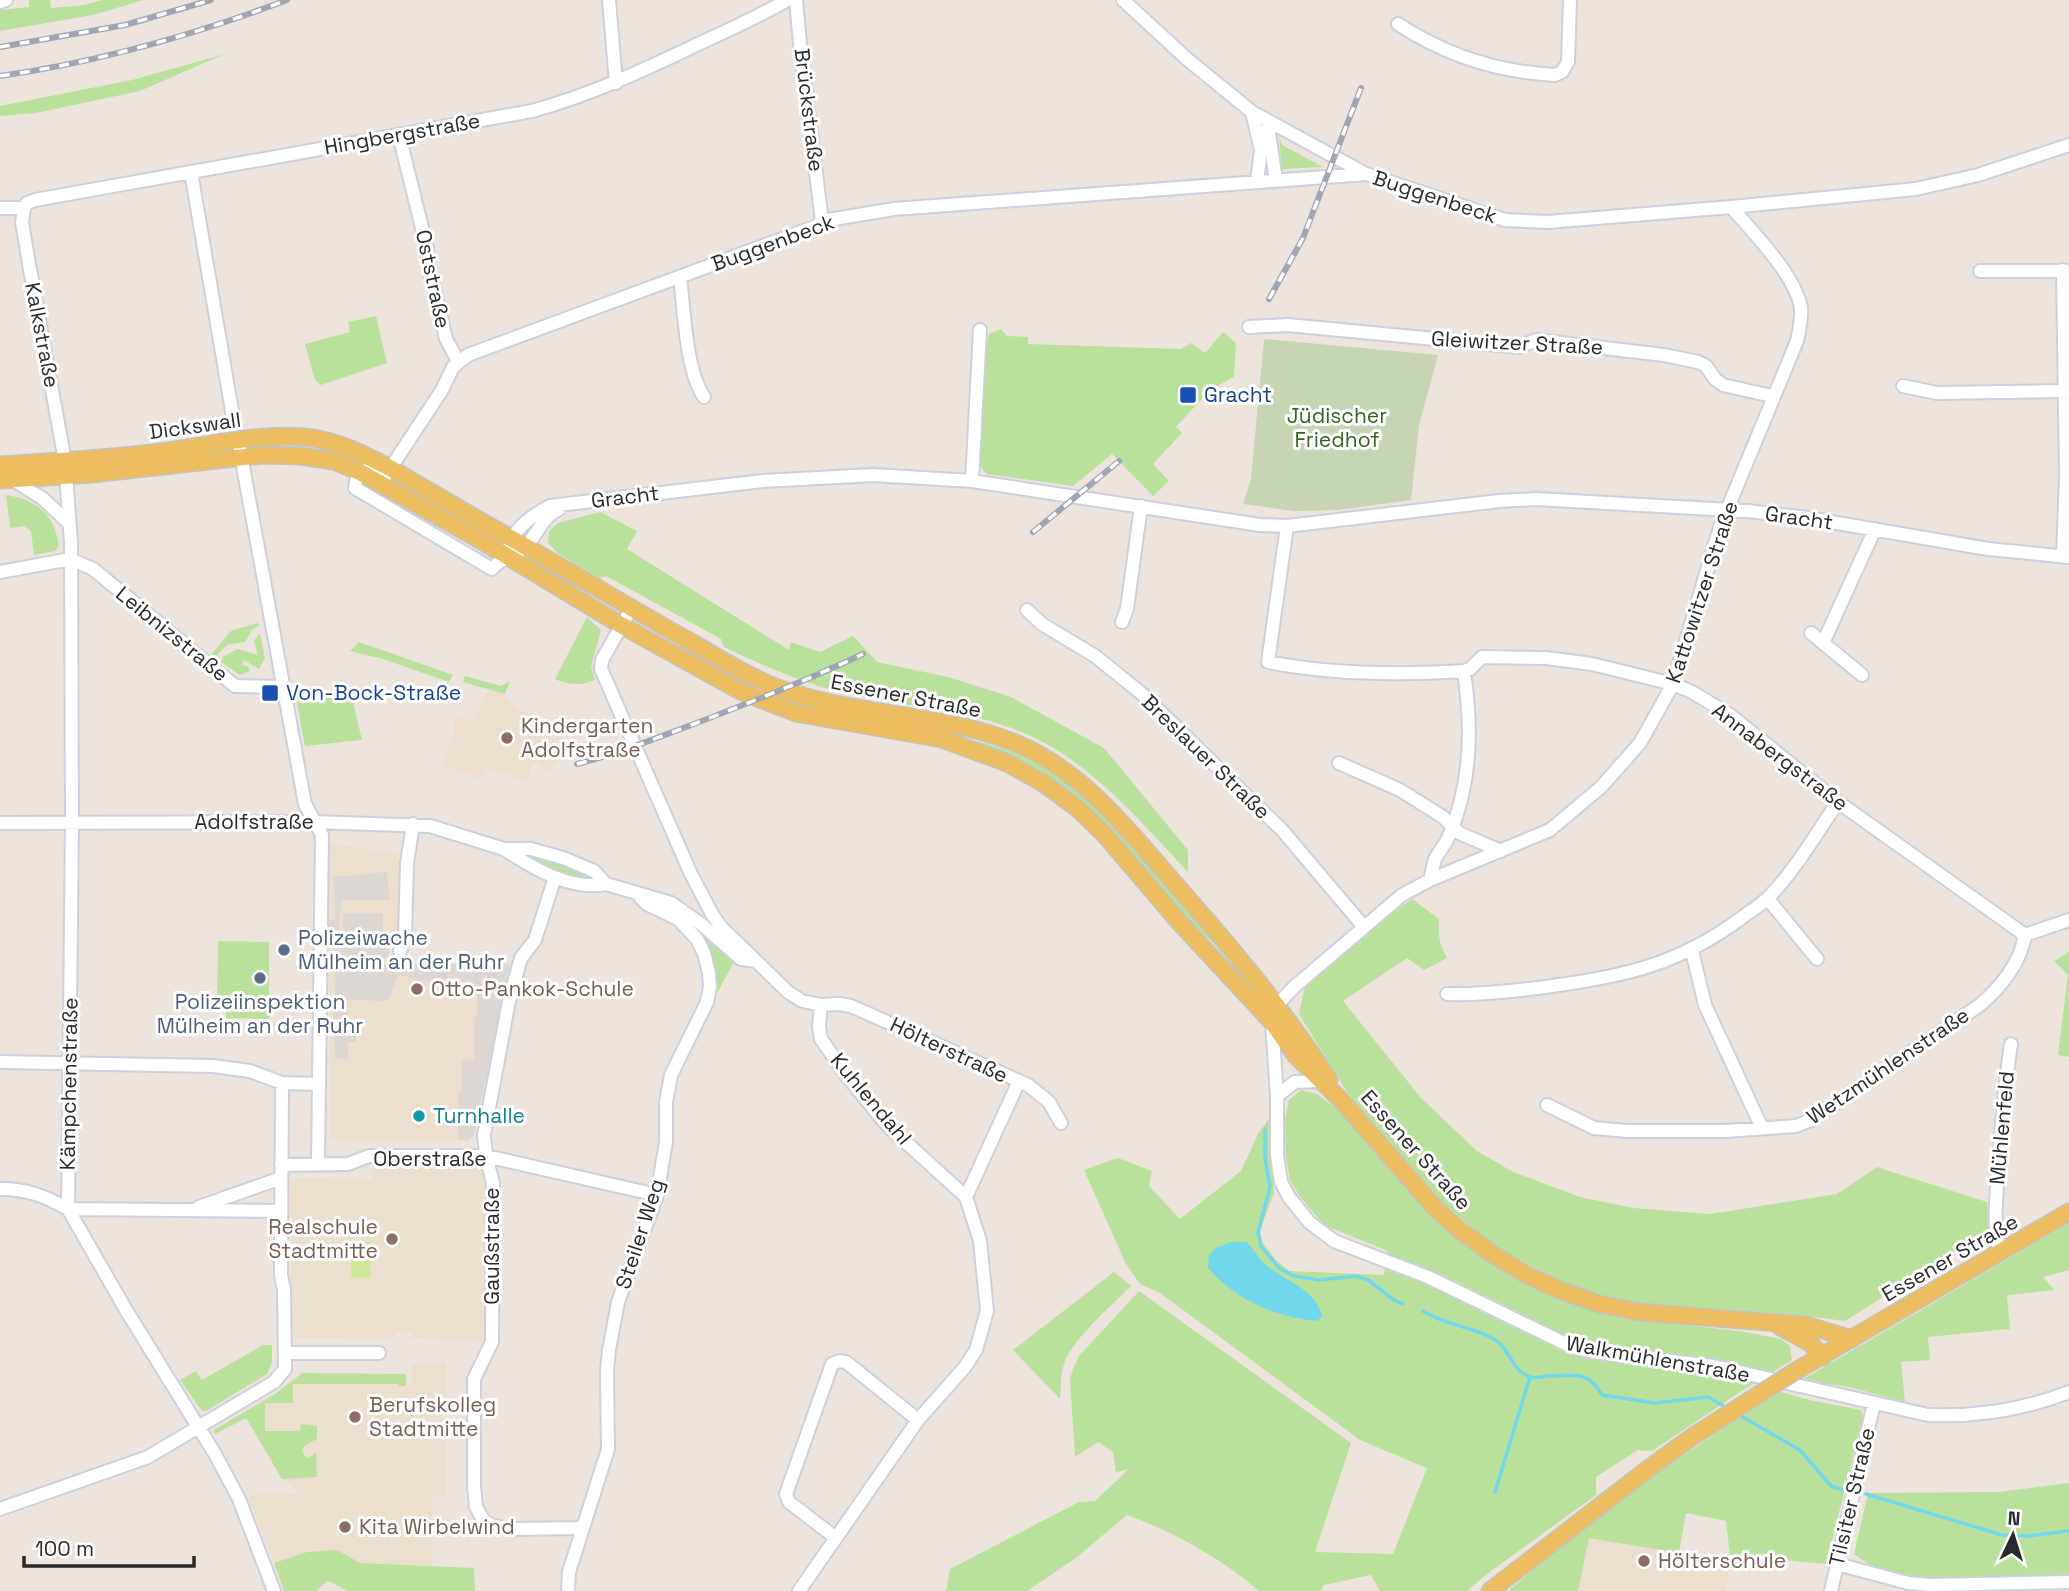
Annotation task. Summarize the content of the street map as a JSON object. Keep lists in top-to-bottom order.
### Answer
{
  "streets": {
    "main road": ["Dickswall", "Essener Straße"],
    "street": [
      "Brückstraße",
      "Hingbergstraße",
      "Buggenbeck",
      "Oststraße",
      "Kalkstraße",
      "Gleiwitzer Straße",
      "Gracht",
      "Kattowitzer Straße",
      "Leibnizstraße",
      "Breslauer Straße",
      "Annabergstraße",
      "Adolfstraße",
      "Hölterstraße",
      "Wetzmühlenstraße",
      "Kämpchenstraße",
      "Kuhlendahl",
      "Mühlenfeld",
      "Oberstraße",
      "Steiler Weg",
      "Gaußstraße",
      "Walkmühlenstraße",
      "Tilsiter Straße"
    ]
  },
  "crossings": [
    ["Brückstraße", "Buggenbeck"],
    ["Hingbergstraße", "Oststraße"],
    ["Hingbergstraße", "Kalkstraße"],
    ["Buggenbeck", "Oststraße"],
    ["Buggenbeck", "Kattowitzer Straße"],
    ["Kalkstraße", "Dickswall"],
    ["Kalkstraße", "Kämpchenstraße"],
    ["Gleiwitzer Straße", "Kattowitzer Straße"],
    ["Dickswall", "Essener Straße"],
    ["Dickswall", "Kämpchenstraße"],
    ["Gracht", "Kattowitzer Straße"],
    ["Gracht", "Essener Straße"],
    ["Gracht", "Annabergstraße"],
    ["Kattowitzer Straße", "Essener Straße"],
    ["Kattowitzer Straße", "Breslauer Straße"],
    ["Kattowitzer Straße", "Annabergstraße"],
    ["Leibnizstraße", "Kämpchenstraße"],
    ["Essener Straße", "Mühlenfeld"],
    ["Essener Straße", "Walkmühlenstraße"],
    ["Annabergstraße", "Wetzmühlenstraße"],
    ["Adolfstraße", "Kämpchenstraße"],
    ["Adolfstraße", "Steiler Weg"],
    ["Adolfstraße", "Gaußstraße"],
    ["Hölterstraße", "Kuhlendahl"],
    ["Oberstraße", "Steiler Weg"],
    ["Oberstraße", "Gaußstraße"],
    ["Steiler Weg", "Gaußstraße"],
    ["Walkmühlenstraße", "Tilsiter Straße"]
  ],
  "parks": ["Jüdischer Friedhof"],
  "places": {
    "transit": ["Gracht", "Von-Bock-Straße"],
    "other": [
      "Kindergarten Adolfstraße",
      "Polizeiwache Mülheim an der Ruhr",
      "Polizeiinspektion Mülheim an der Ruhr",
      "Otto-Pankok-Schule",
      "Turnhalle",
      "Realschule Stadtmitte",
      "Berufskolleg Stadtmitte",
      "Kita Wirbelwind",
      "Hölterschule"
    ]
  },
  "scale_bar": "100 m",
  "north": "top"
}
